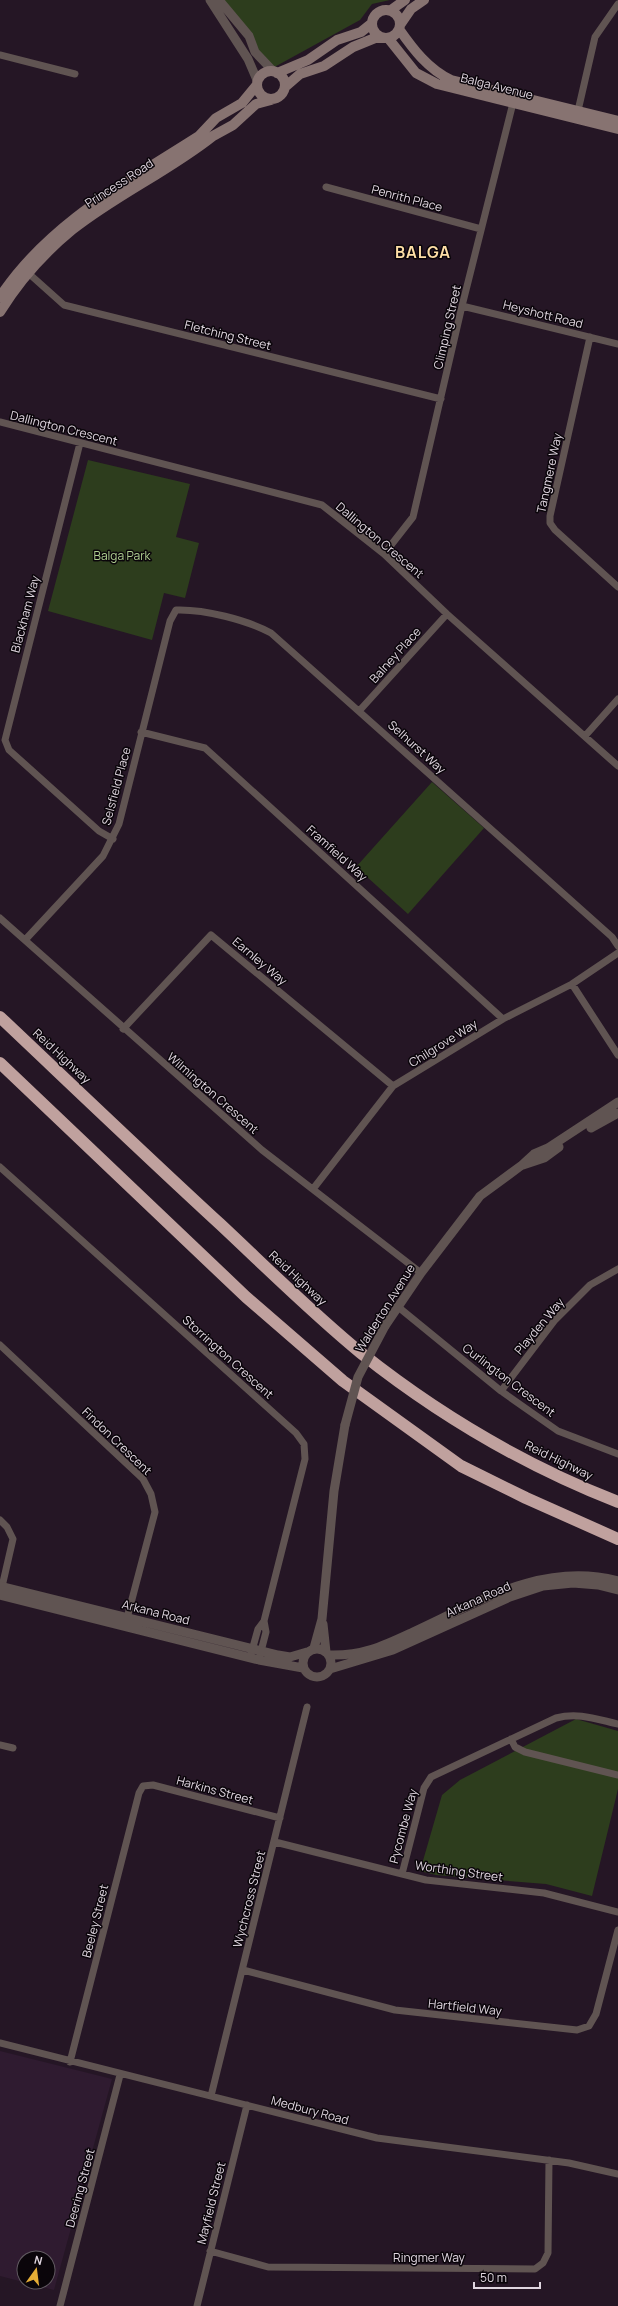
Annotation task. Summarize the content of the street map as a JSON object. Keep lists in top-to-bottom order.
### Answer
{
  "streets": {
    "highway": ["Reid Highway"],
    "main road": ["Balga Avenue", "Princess Road"],
    "street": [
      "Penrith Place",
      "Heyshott Road",
      "Climping Street",
      "Fletching Street",
      "Dallington Crescent",
      "Tangmere Way",
      "Blackham Way",
      "Balney Place",
      "Selhurst Way",
      "Selsfield Place",
      "Framfield Way",
      "Earnley Way",
      "Chilgrove Way",
      "Wilmington Crescent",
      "Walderton Avenue",
      "Playden Way",
      "Storrington Crescent",
      "Curlington Crescent",
      "Findon Crescent",
      "Arkana Road",
      "Harkins Street",
      "Pycombe Way",
      "Worthing Street",
      "Wychcross Street",
      "Beeley Street",
      "Hartfield Way",
      "Medbury Road",
      "Deering Street",
      "Mayfield Street",
      "Ringmer Way"
    ]
  },
  "crossings": [
    ["Balga Avenue", "Climping Street"],
    ["Princess Road", "Fletching Street"],
    ["Penrith Place", "Climping Street"],
    ["Heyshott Road", "Climping Street"],
    ["Heyshott Road", "Tangmere Way"],
    ["Climping Street", "Fletching Street"],
    ["Climping Street", "Dallington Crescent"],
    ["Dallington Crescent", "Blackham Way"],
    ["Dallington Crescent", "Balney Place"],
    ["Blackham Way", "Selsfield Place"],
    ["Balney Place", "Selhurst Way"],
    ["Selhurst Way", "Selsfield Place"],
    ["Selsfield Place", "Framfield Way"],
    ["Selsfield Place", "Wilmington Crescent"],
    ["Framfield Way", "Chilgrove Way"],
    ["Earnley Way", "Chilgrove Way"],
    ["Earnley Way", "Wilmington Crescent"],
    ["Chilgrove Way", "Wilmington Crescent"],
    ["Wilmington Crescent", "Walderton Avenue"],
    ["Walderton Avenue", "Curlington Crescent"],
    ["Walderton Avenue", "Arkana Road"],
    ["Playden Way", "Curlington Crescent"],
    ["Storrington Crescent", "Arkana Road"],
    ["Findon Crescent", "Arkana Road"],
    ["Harkins Street", "Wychcross Street"],
    ["Harkins Street", "Beeley Street"],
    ["Pycombe Way", "Worthing Street"],
    ["Worthing Street", "Wychcross Street"],
    ["Wychcross Street", "Hartfield Way"],
    ["Wychcross Street", "Medbury Road"],
    ["Beeley Street", "Medbury Road"],
    ["Medbury Road", "Deering Street"],
    ["Medbury Road", "Mayfield Street"],
    ["Medbury Road", "Ringmer Way"],
    ["Mayfield Street", "Ringmer Way"]
  ],
  "districts": ["BALGA"],
  "parks": ["Balga Park"],
  "scale_bar": "50 m",
  "north": "top"
}
